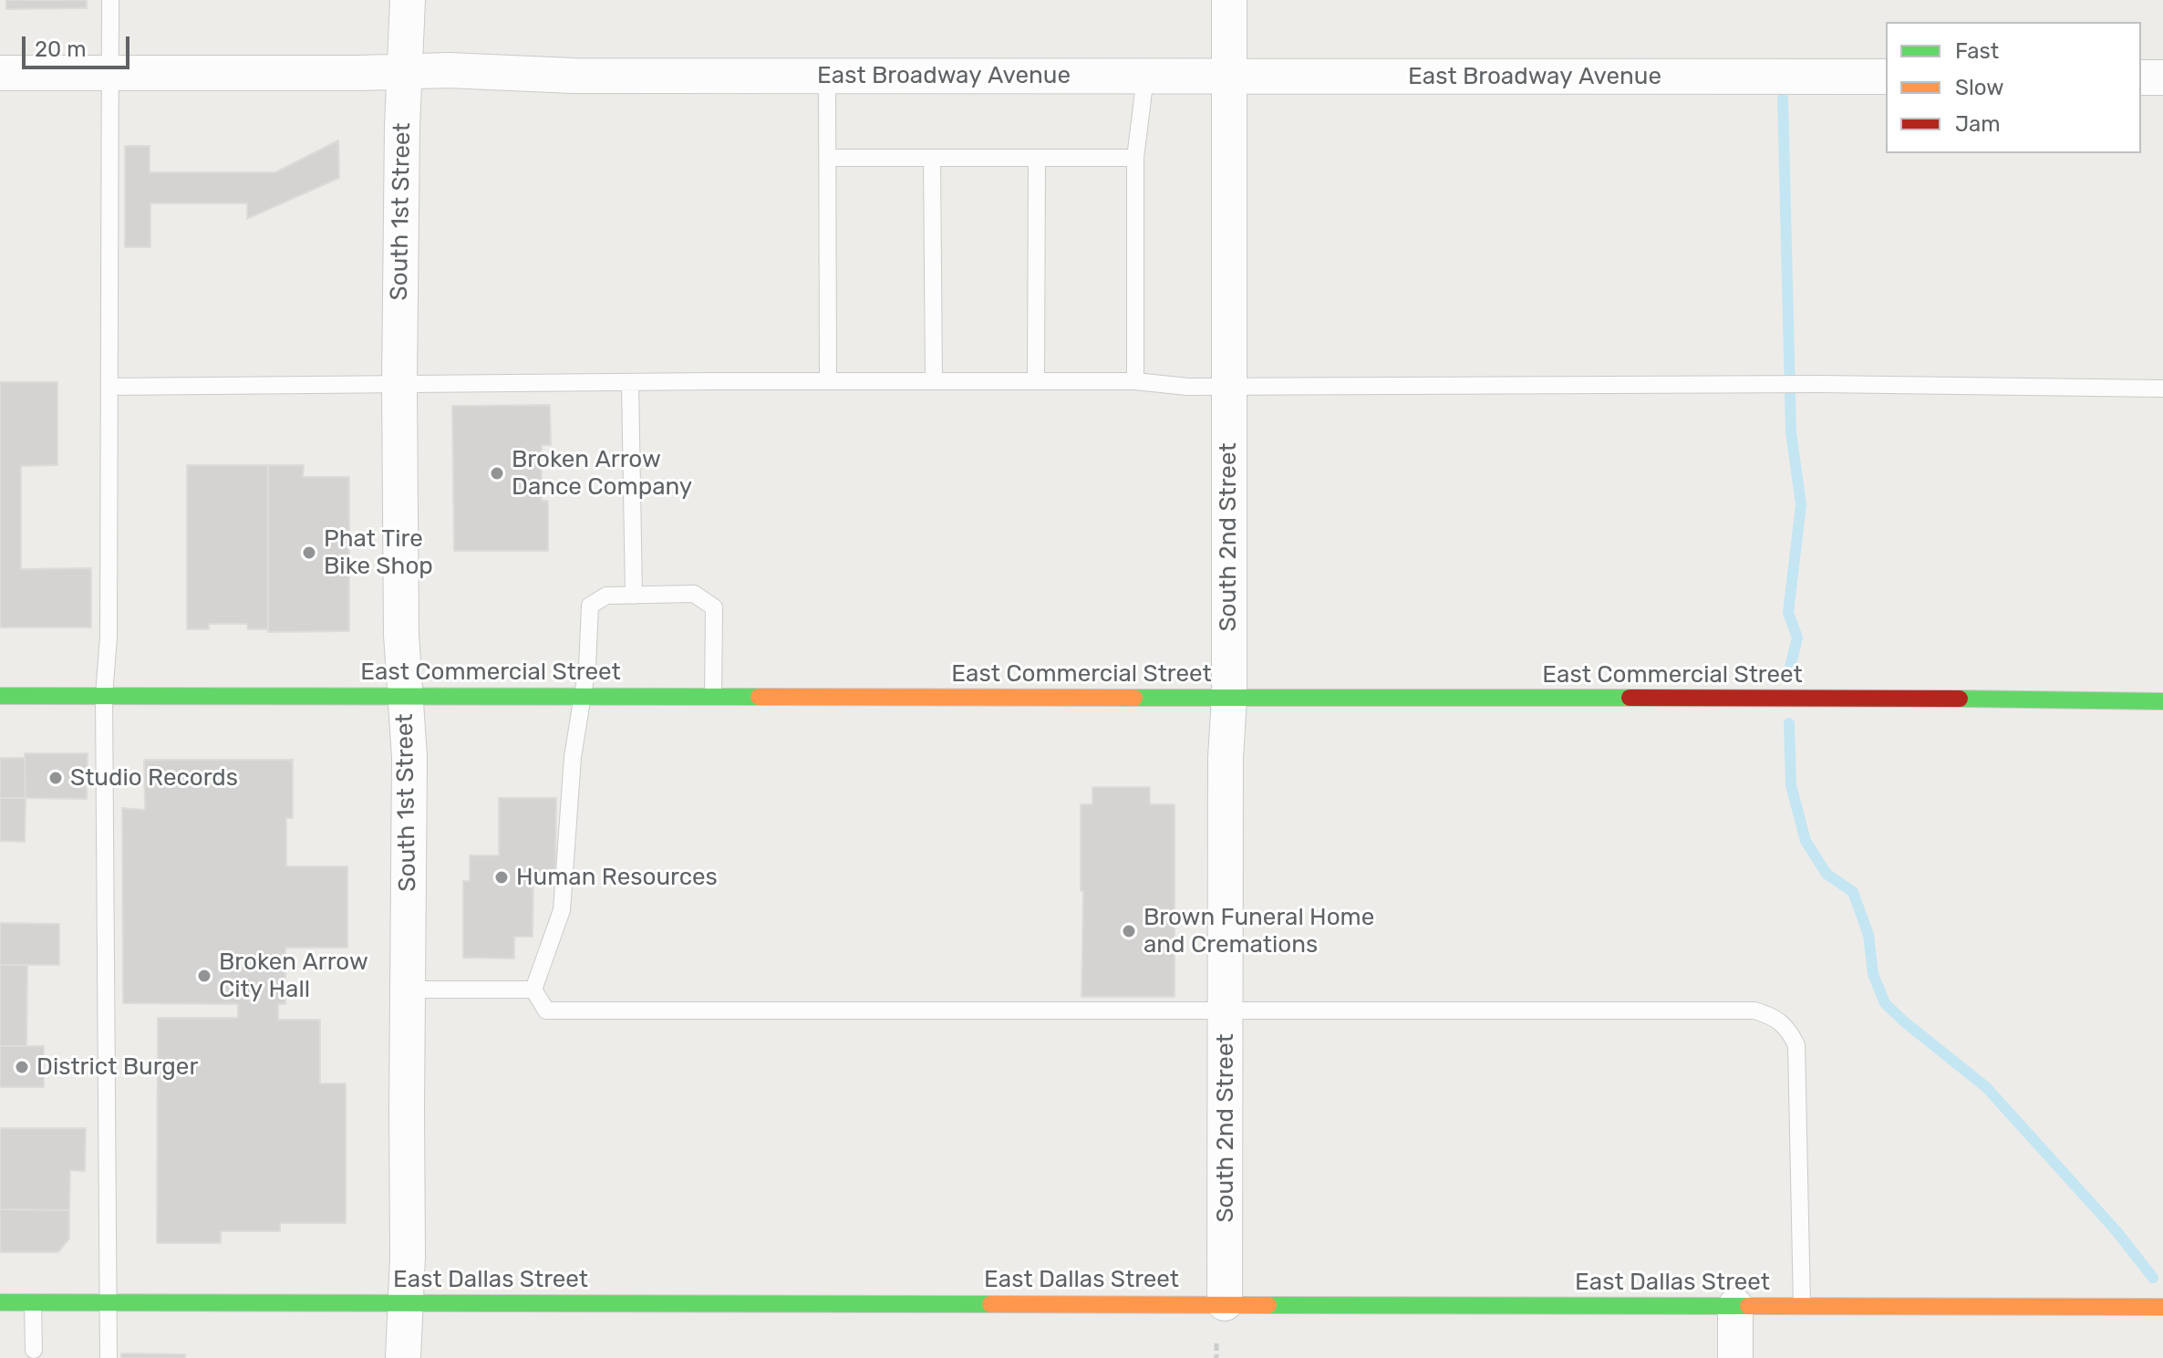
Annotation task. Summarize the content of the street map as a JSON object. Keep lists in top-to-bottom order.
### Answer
{
  "streets": {
    "street": [
      "East Broadway Avenue",
      "South 1st Street",
      "South 2nd Street",
      "East Commercial Street",
      "East Dallas Street"
    ]
  },
  "crossings": [
    ["East Broadway Avenue", "South 1st Street"],
    ["East Broadway Avenue", "South 2nd Street"],
    ["South 1st Street", "East Commercial Street"],
    ["South 1st Street", "East Dallas Street"],
    ["South 2nd Street", "East Commercial Street"],
    ["South 2nd Street", "East Dallas Street"]
  ],
  "places": [
    "Broken Arrow Dance Company",
    "Phat Tire Bike Shop",
    "Studio Records",
    "Human Resources",
    "Brown Funeral Home and Cremations",
    "Broken Arrow City Hall",
    "District Burger"
  ],
  "legend": ["Fast", "Slow", "Jam"],
  "scale_bar": "20 m"
}
